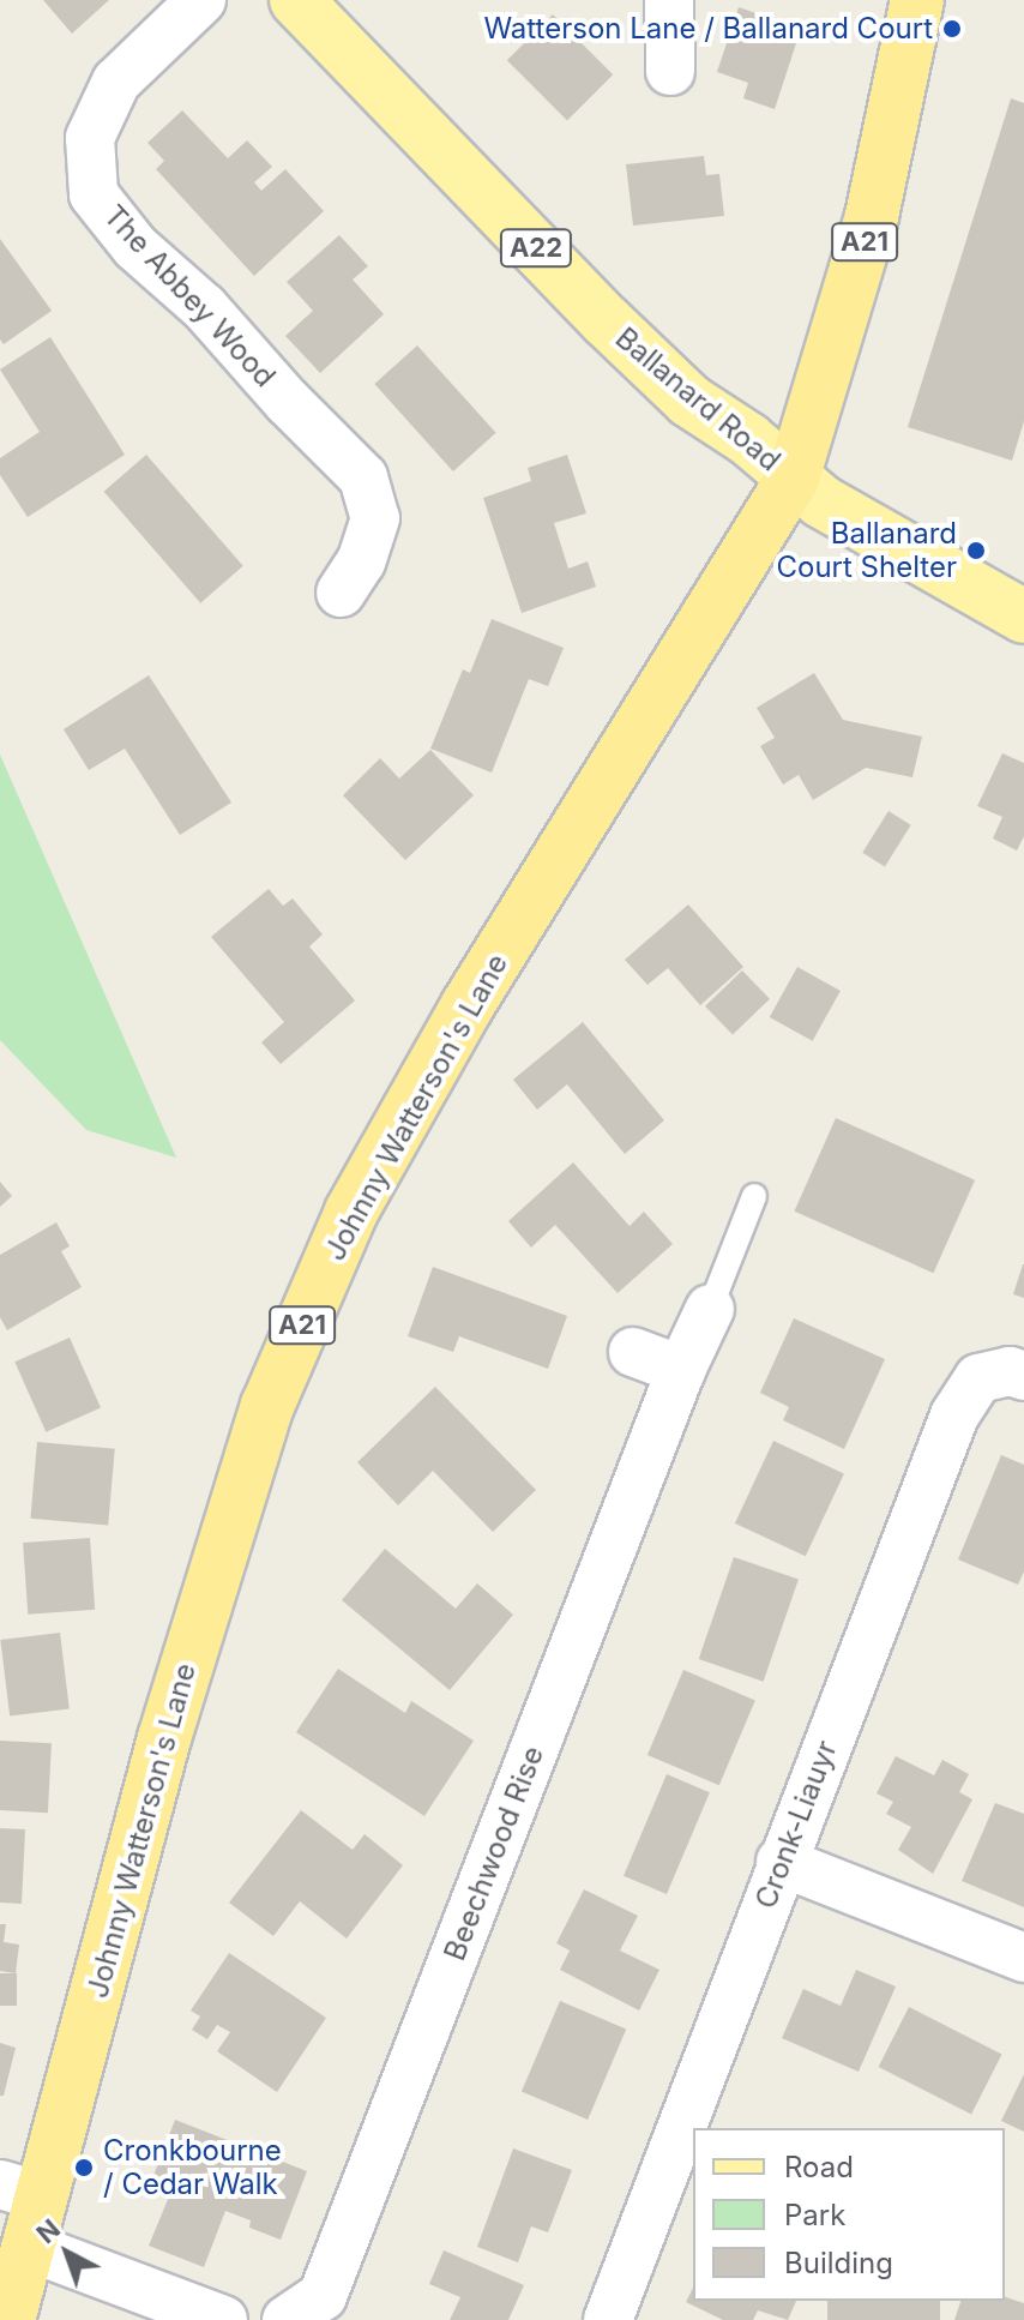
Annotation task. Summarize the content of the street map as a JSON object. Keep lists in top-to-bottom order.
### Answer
{
  "streets": {
    "highway": ["A21", "Johnny Watterson's Lane"],
    "main road": ["A22", "Ballanard Road"],
    "street": ["The Abbey Wood", "Cronk-Liauyr", "Beechwood Rise"]
  },
  "crossings": [
    ["Ballanard Road", "Johnny Watterson's Lane"]
  ],
  "places": ["Watterson Lane / Ballanard Court", "Ballanard Court Shelter", "Cronkbourne / Cedar Walk"],
  "legend": ["Road", "Park", "Building"],
  "north": "top left"
}
